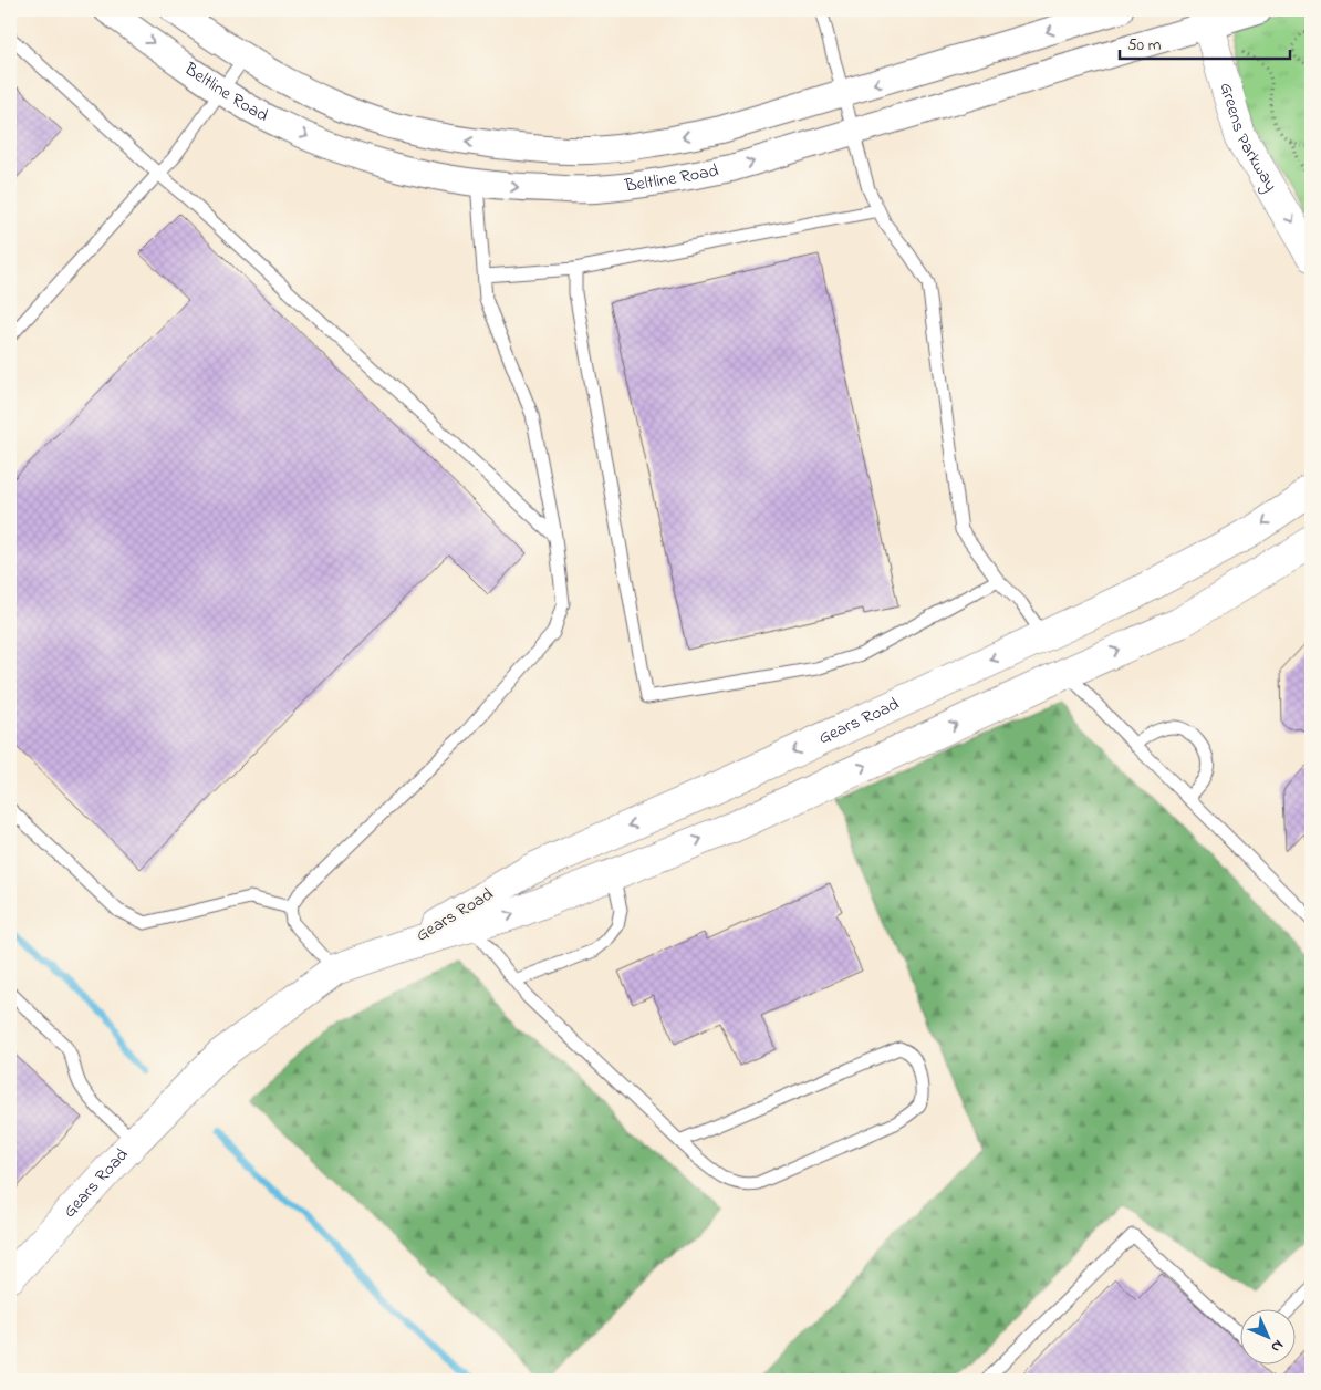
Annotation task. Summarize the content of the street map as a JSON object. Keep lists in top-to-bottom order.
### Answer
{
  "streets": {
    "street": ["Beltline Road", "Greens Parkway", "Gears Road"]
  },
  "crossings": [
    ["Beltline Road", "Greens Parkway"]
  ],
  "one_way": ["Greens Parkway"],
  "scale_bar": "50 m",
  "north": "bottom right"
}
